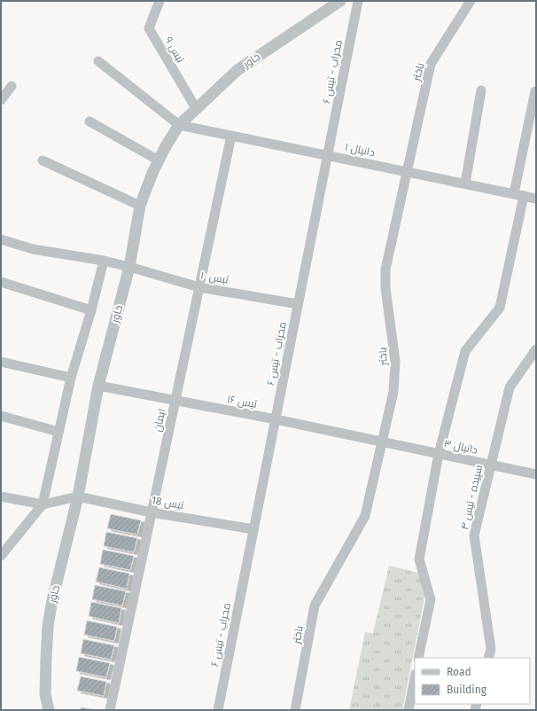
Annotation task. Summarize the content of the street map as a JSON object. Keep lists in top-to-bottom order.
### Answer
{
  "streets": {
    "street": [
      "تیس ۹",
      "خاور",
      "محراب - تیس ۶",
      "باختر",
      "دانیال ۱",
      "تیس ۱۰",
      "تیس ۱۶",
      "ایمان",
      "دانیال ۳",
      "سپیده - تیس ۴",
      "تیس 18"
    ]
  },
  "crossings": [
    ["تیس ۹", "خاور"],
    ["خاور", "دانیال ۱"],
    ["خاور", "تیس ۱۰"],
    ["خاور", "تیس ۱۶"],
    ["خاور", "تیس 18"],
    ["محراب - تیس ۶", "دانیال ۱"],
    ["محراب - تیس ۶", "تیس ۱۰"],
    ["محراب - تیس ۶", "تیس ۱۶"],
    ["محراب - تیس ۶", "تیس 18"],
    ["باختر", "دانیال ۱"],
    ["باختر", "تیس ۱۶"],
    ["باختر", "دانیال ۳"],
    ["دانیال ۱", "ایمان"],
    ["تیس ۱۰", "ایمان"],
    ["تیس ۱۶", "ایمان"],
    ["تیس ۱۶", "دانیال ۳"],
    ["ایمان", "تیس 18"],
    ["دانیال ۳", "سپیده - تیس ۴"]
  ],
  "legend": ["Road", "Building"]
}
